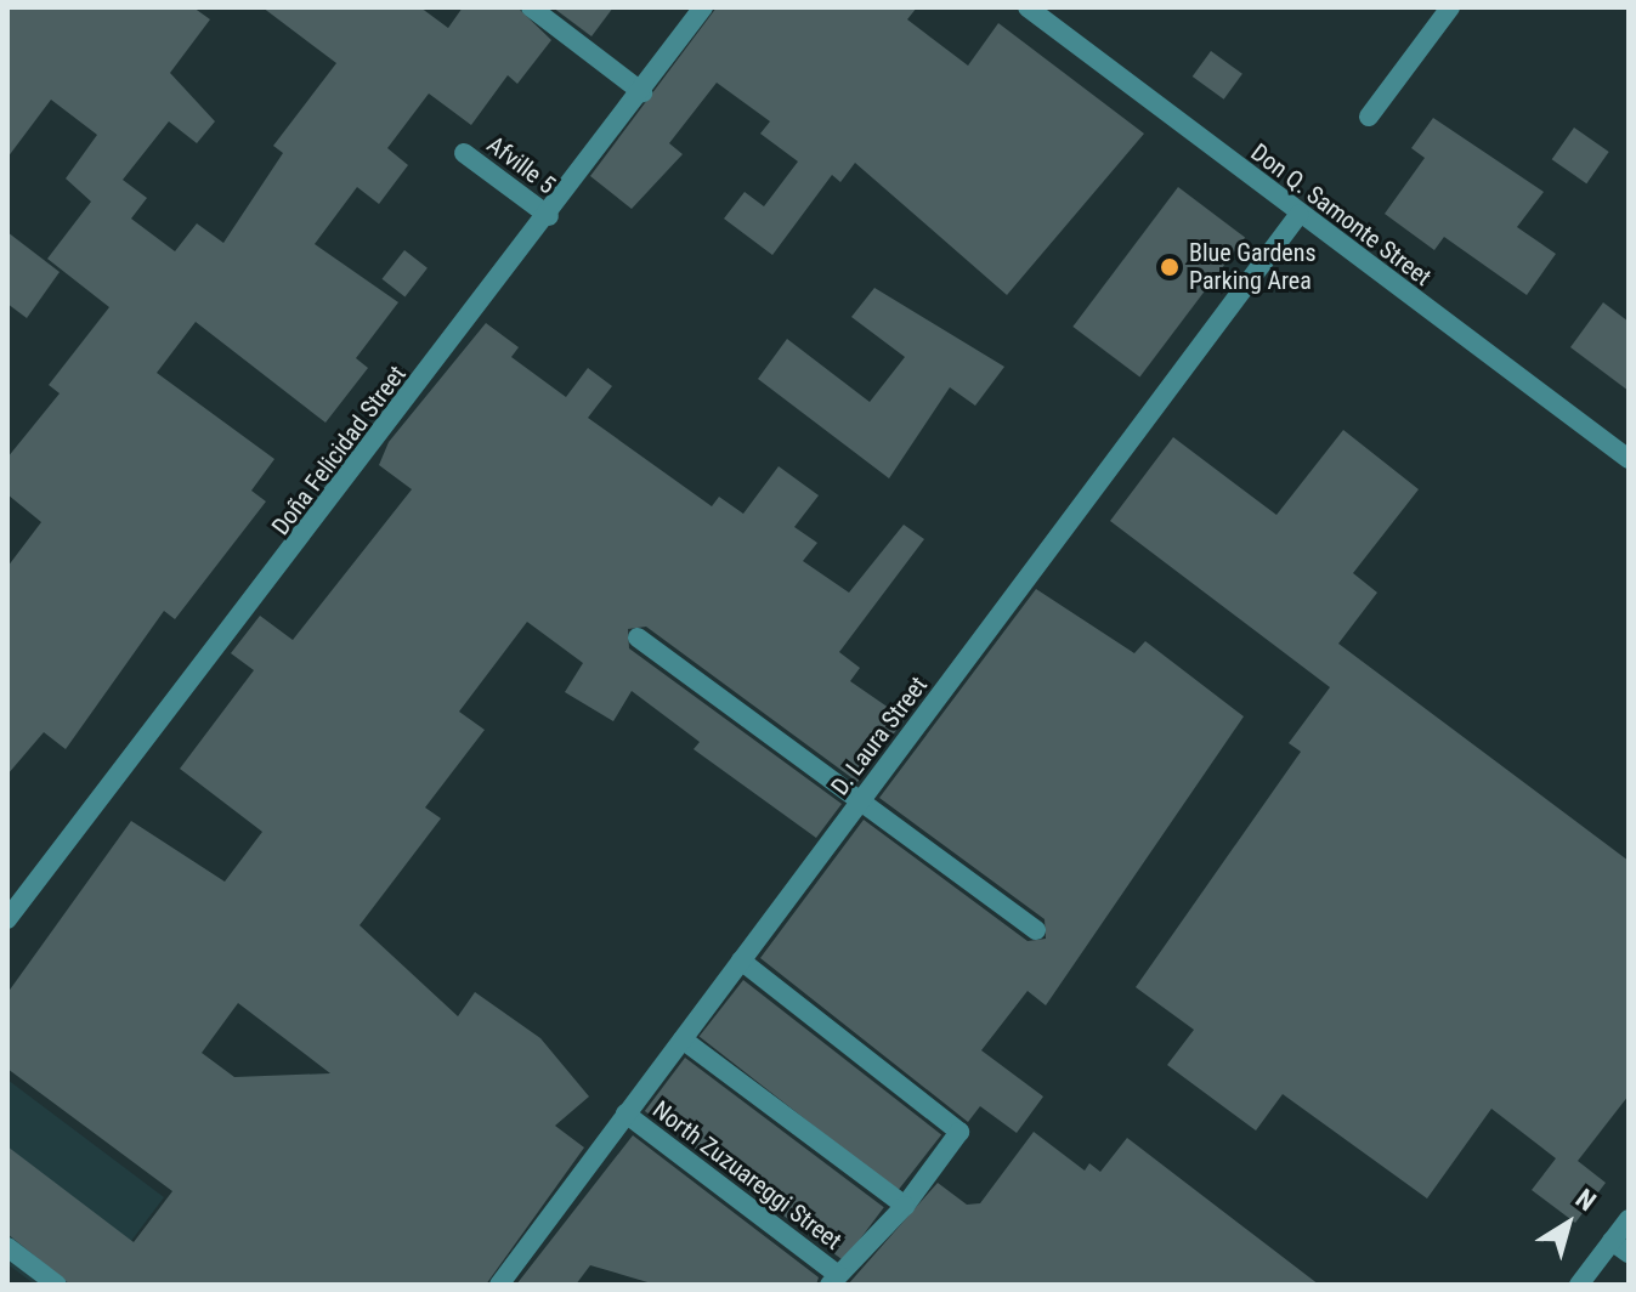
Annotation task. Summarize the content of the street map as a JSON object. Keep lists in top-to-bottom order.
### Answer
{
  "streets": {
    "street": [
      "Afville 5",
      "Don Q. Samonte Street",
      "Doña Felicidad Street",
      "D. Laura Street",
      "North Zuzuareggi Street"
    ]
  },
  "crossings": [
    ["Afville 5", "Doña Felicidad Street"],
    ["Don Q. Samonte Street", "D. Laura Street"],
    ["D. Laura Street", "North Zuzuareggi Street"]
  ],
  "places": ["Blue Gardens Parking Area"],
  "north": "top right"
}
